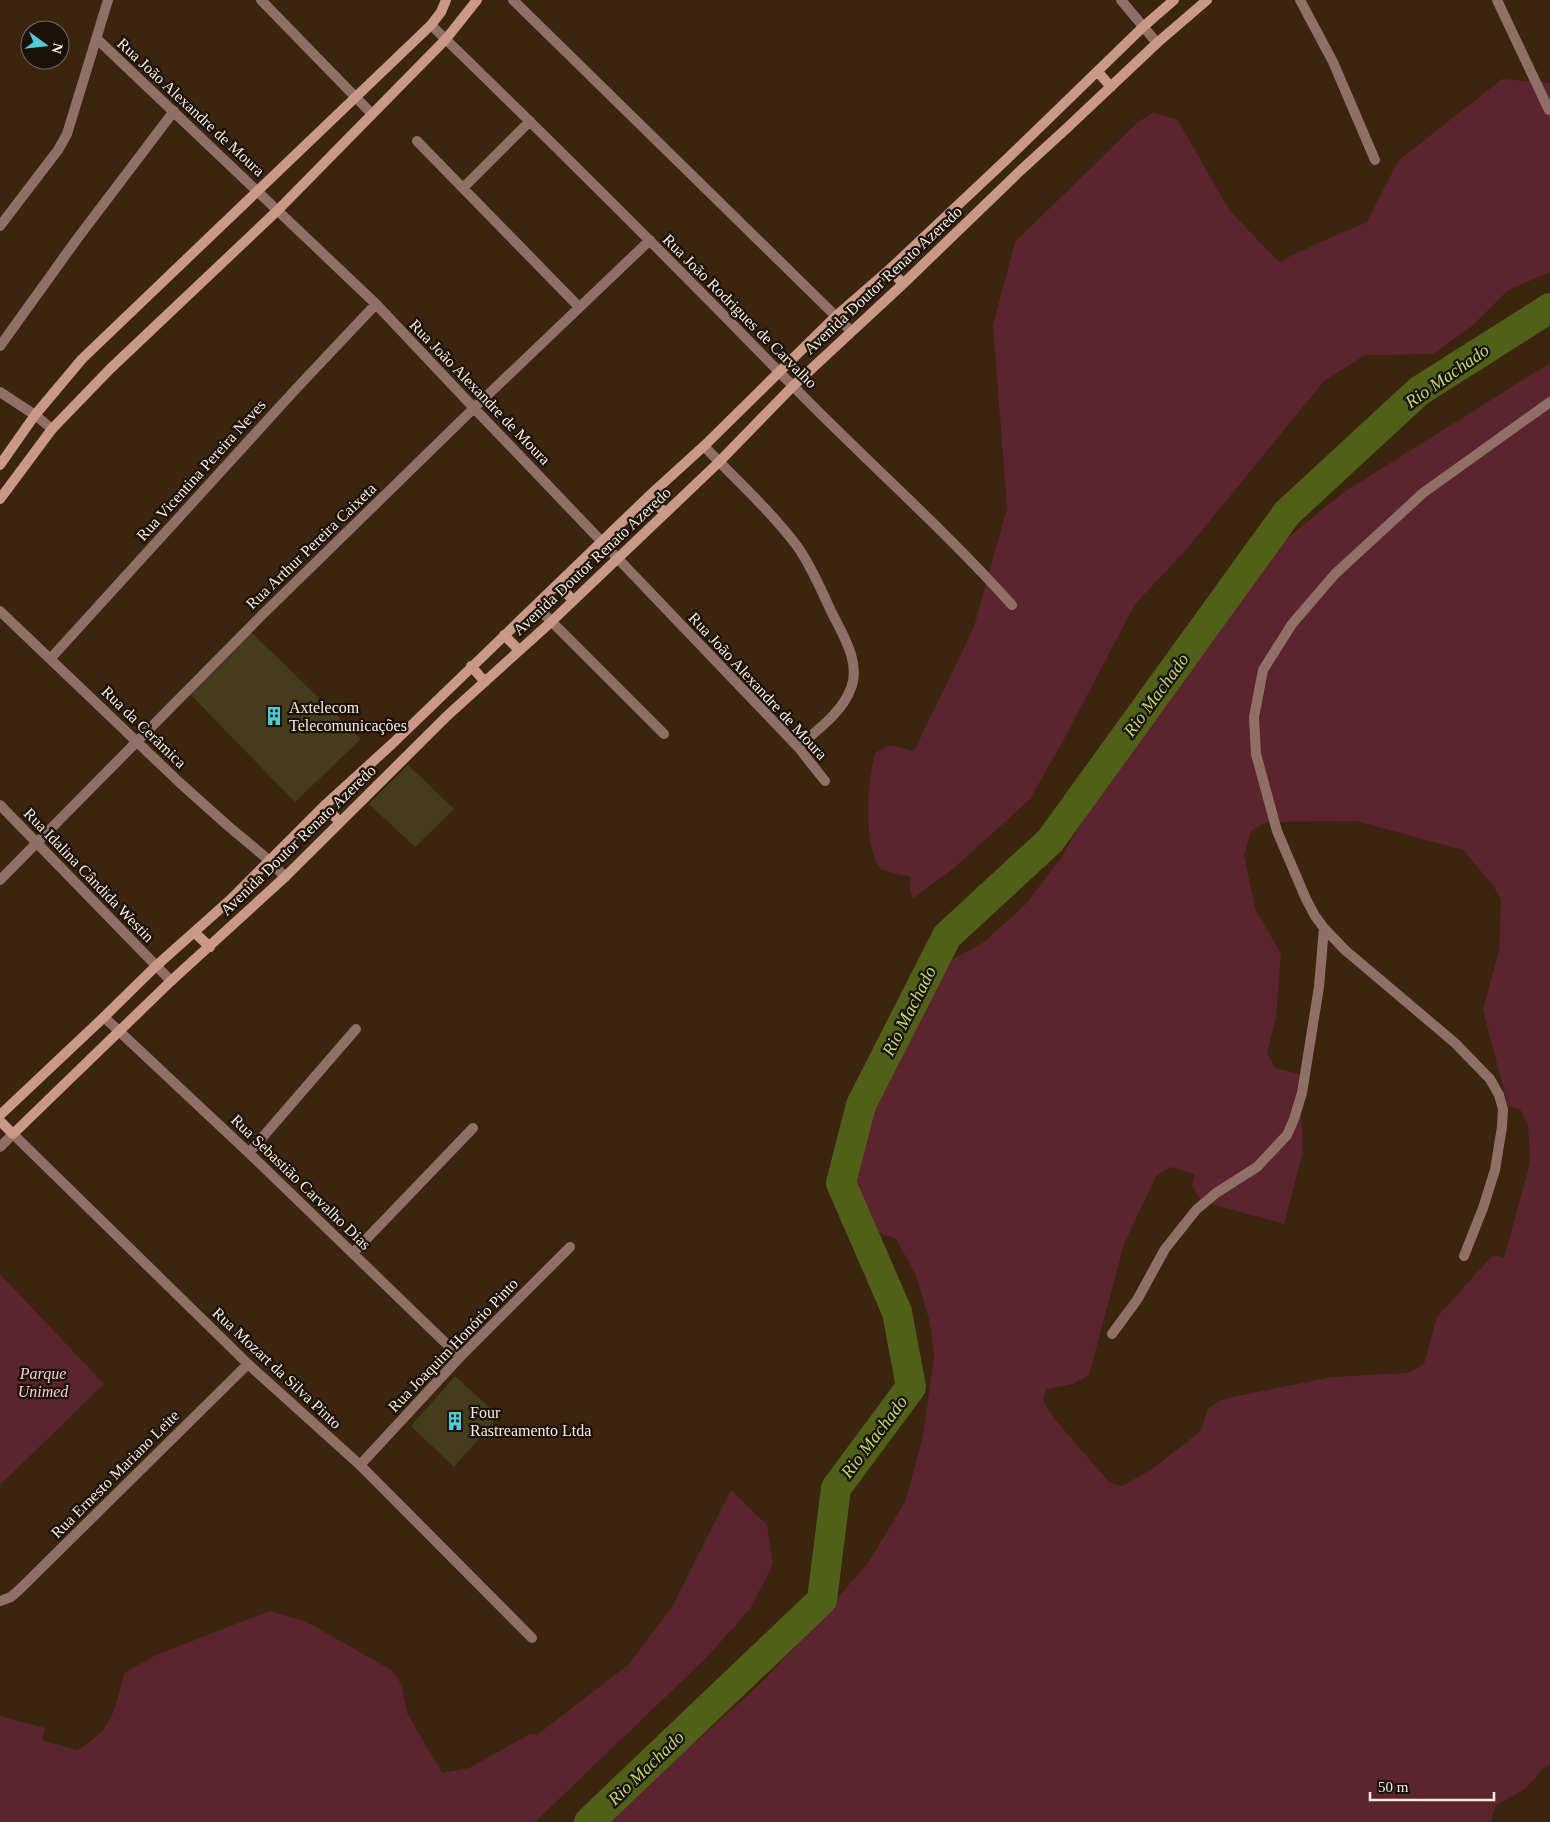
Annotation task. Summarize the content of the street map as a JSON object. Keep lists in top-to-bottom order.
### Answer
{
  "streets": {
    "street": [
      "Rua João Alexandre de Moura",
      "Avenida Doutor Renato Azeredo",
      "Rua João Rodrigues de Carvalho",
      "Rua Vicentina Pereira Neves",
      "Rua Arthur Pereira Caixeta",
      "Rua da Cerâmica",
      "Rua Idalina Cândida Westin",
      "Rua Sebastião Carvalho Dias",
      "Rua Joaquim Honório Pinto",
      "Rua Mozart da Silva Pinto",
      "Rua Ernesto Mariano Leite"
    ]
  },
  "crossings": [
    ["Rua João Alexandre de Moura", "Avenida Doutor Renato Azeredo"],
    ["Rua João Alexandre de Moura", "Rua Vicentina Pereira Neves"],
    ["Rua João Alexandre de Moura", "Rua Arthur Pereira Caixeta"],
    ["Avenida Doutor Renato Azeredo", "Rua João Rodrigues de Carvalho"],
    ["Avenida Doutor Renato Azeredo", "Rua da Cerâmica"],
    ["Avenida Doutor Renato Azeredo", "Rua Idalina Cândida Westin"],
    ["Avenida Doutor Renato Azeredo", "Rua Sebastião Carvalho Dias"],
    ["Avenida Doutor Renato Azeredo", "Rua Mozart da Silva Pinto"],
    ["Rua João Rodrigues de Carvalho", "Rua Arthur Pereira Caixeta"],
    ["Rua Vicentina Pereira Neves", "Rua da Cerâmica"],
    ["Rua Arthur Pereira Caixeta", "Rua da Cerâmica"],
    ["Rua Arthur Pereira Caixeta", "Rua Idalina Cândida Westin"],
    ["Rua Sebastião Carvalho Dias", "Rua Joaquim Honório Pinto"],
    ["Rua Joaquim Honório Pinto", "Rua Mozart da Silva Pinto"],
    ["Rua Mozart da Silva Pinto", "Rua Ernesto Mariano Leite"]
  ],
  "water": ["Rio Machado"],
  "parks": ["Parque Unimed"],
  "places": {
    "building": ["Axtelecom Telecomunicações", "Four Rastreamento Ltda"]
  },
  "scale_bar": "50 m",
  "north": "right"
}
